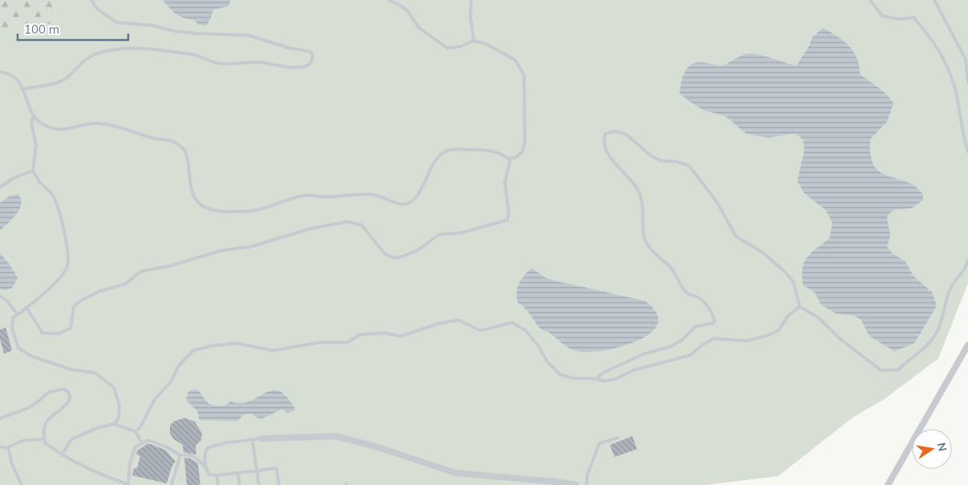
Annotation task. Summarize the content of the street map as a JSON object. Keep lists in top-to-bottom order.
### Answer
{
  "scale_bar": "100 m",
  "north": "right"
}
